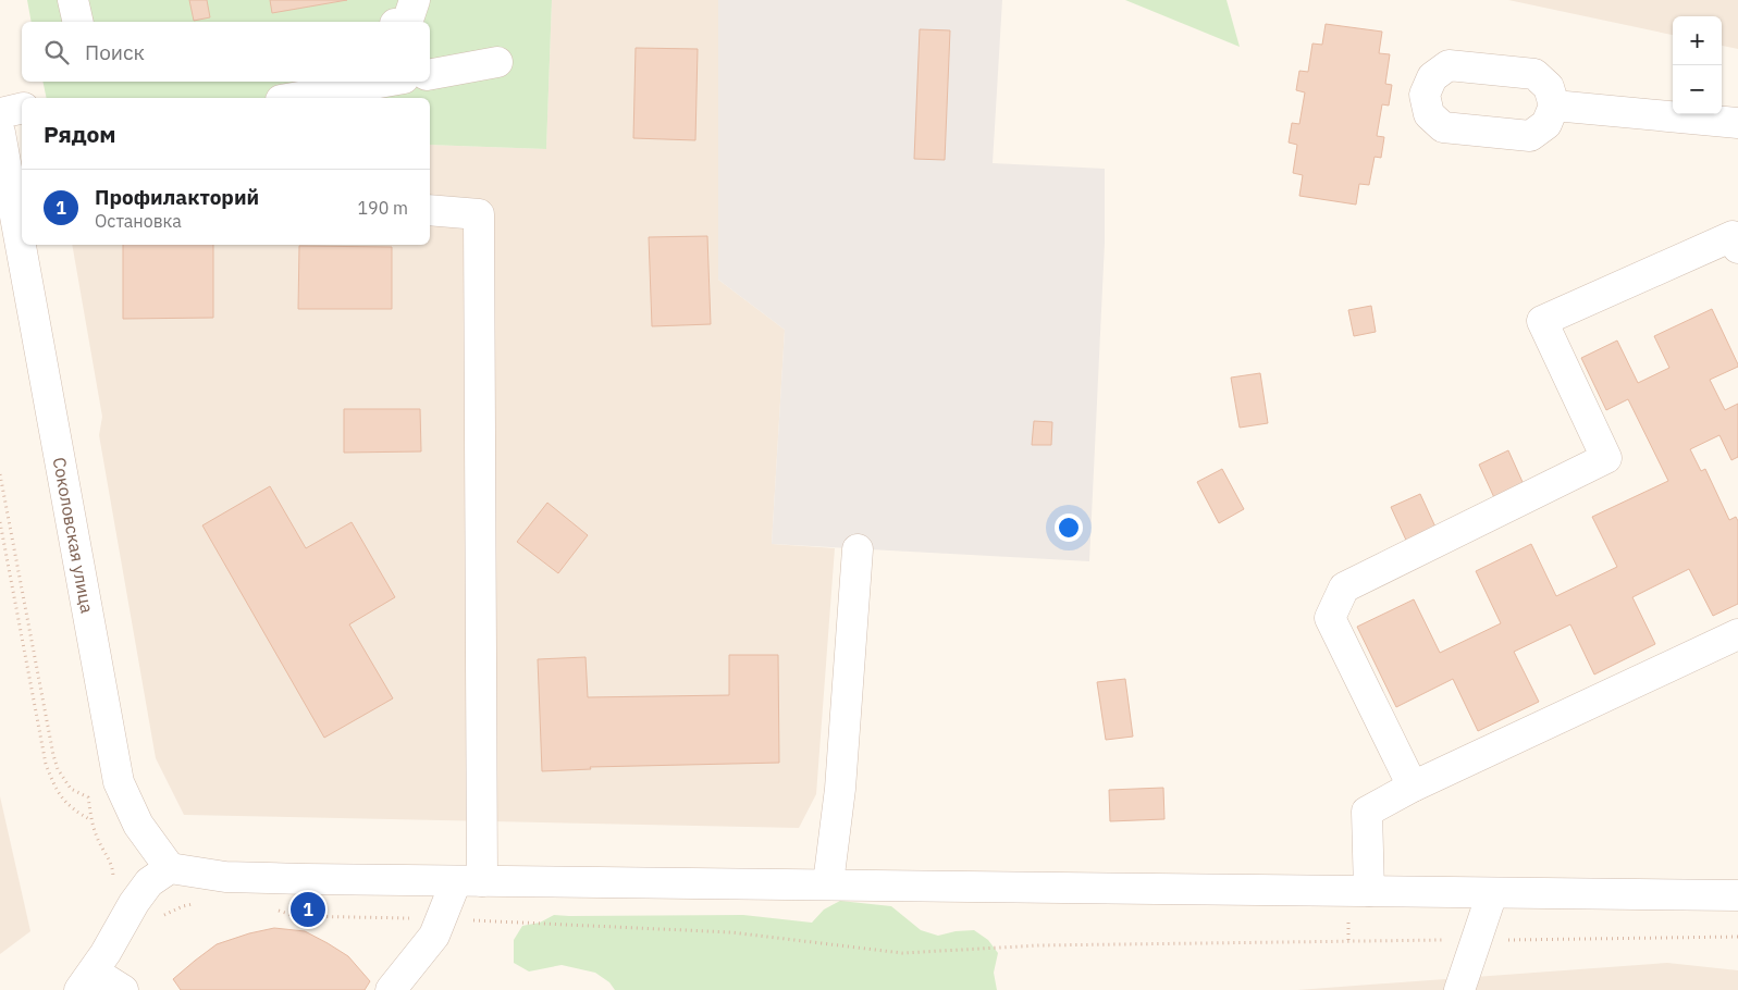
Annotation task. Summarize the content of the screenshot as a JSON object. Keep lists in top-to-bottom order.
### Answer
{
  "streets": {
    "street": ["Соколовская улица"]
  },
  "page": {
    "map_buttons": ["+", "−"],
    "search": "Поиск",
    "heading": "Рядом",
    "list": [
      {
        "mark": "1",
        "name": "Профилакторий",
        "note": "Остановка",
        "value": "190 m"
      }
    ],
    "pins": "1"
  }
}
